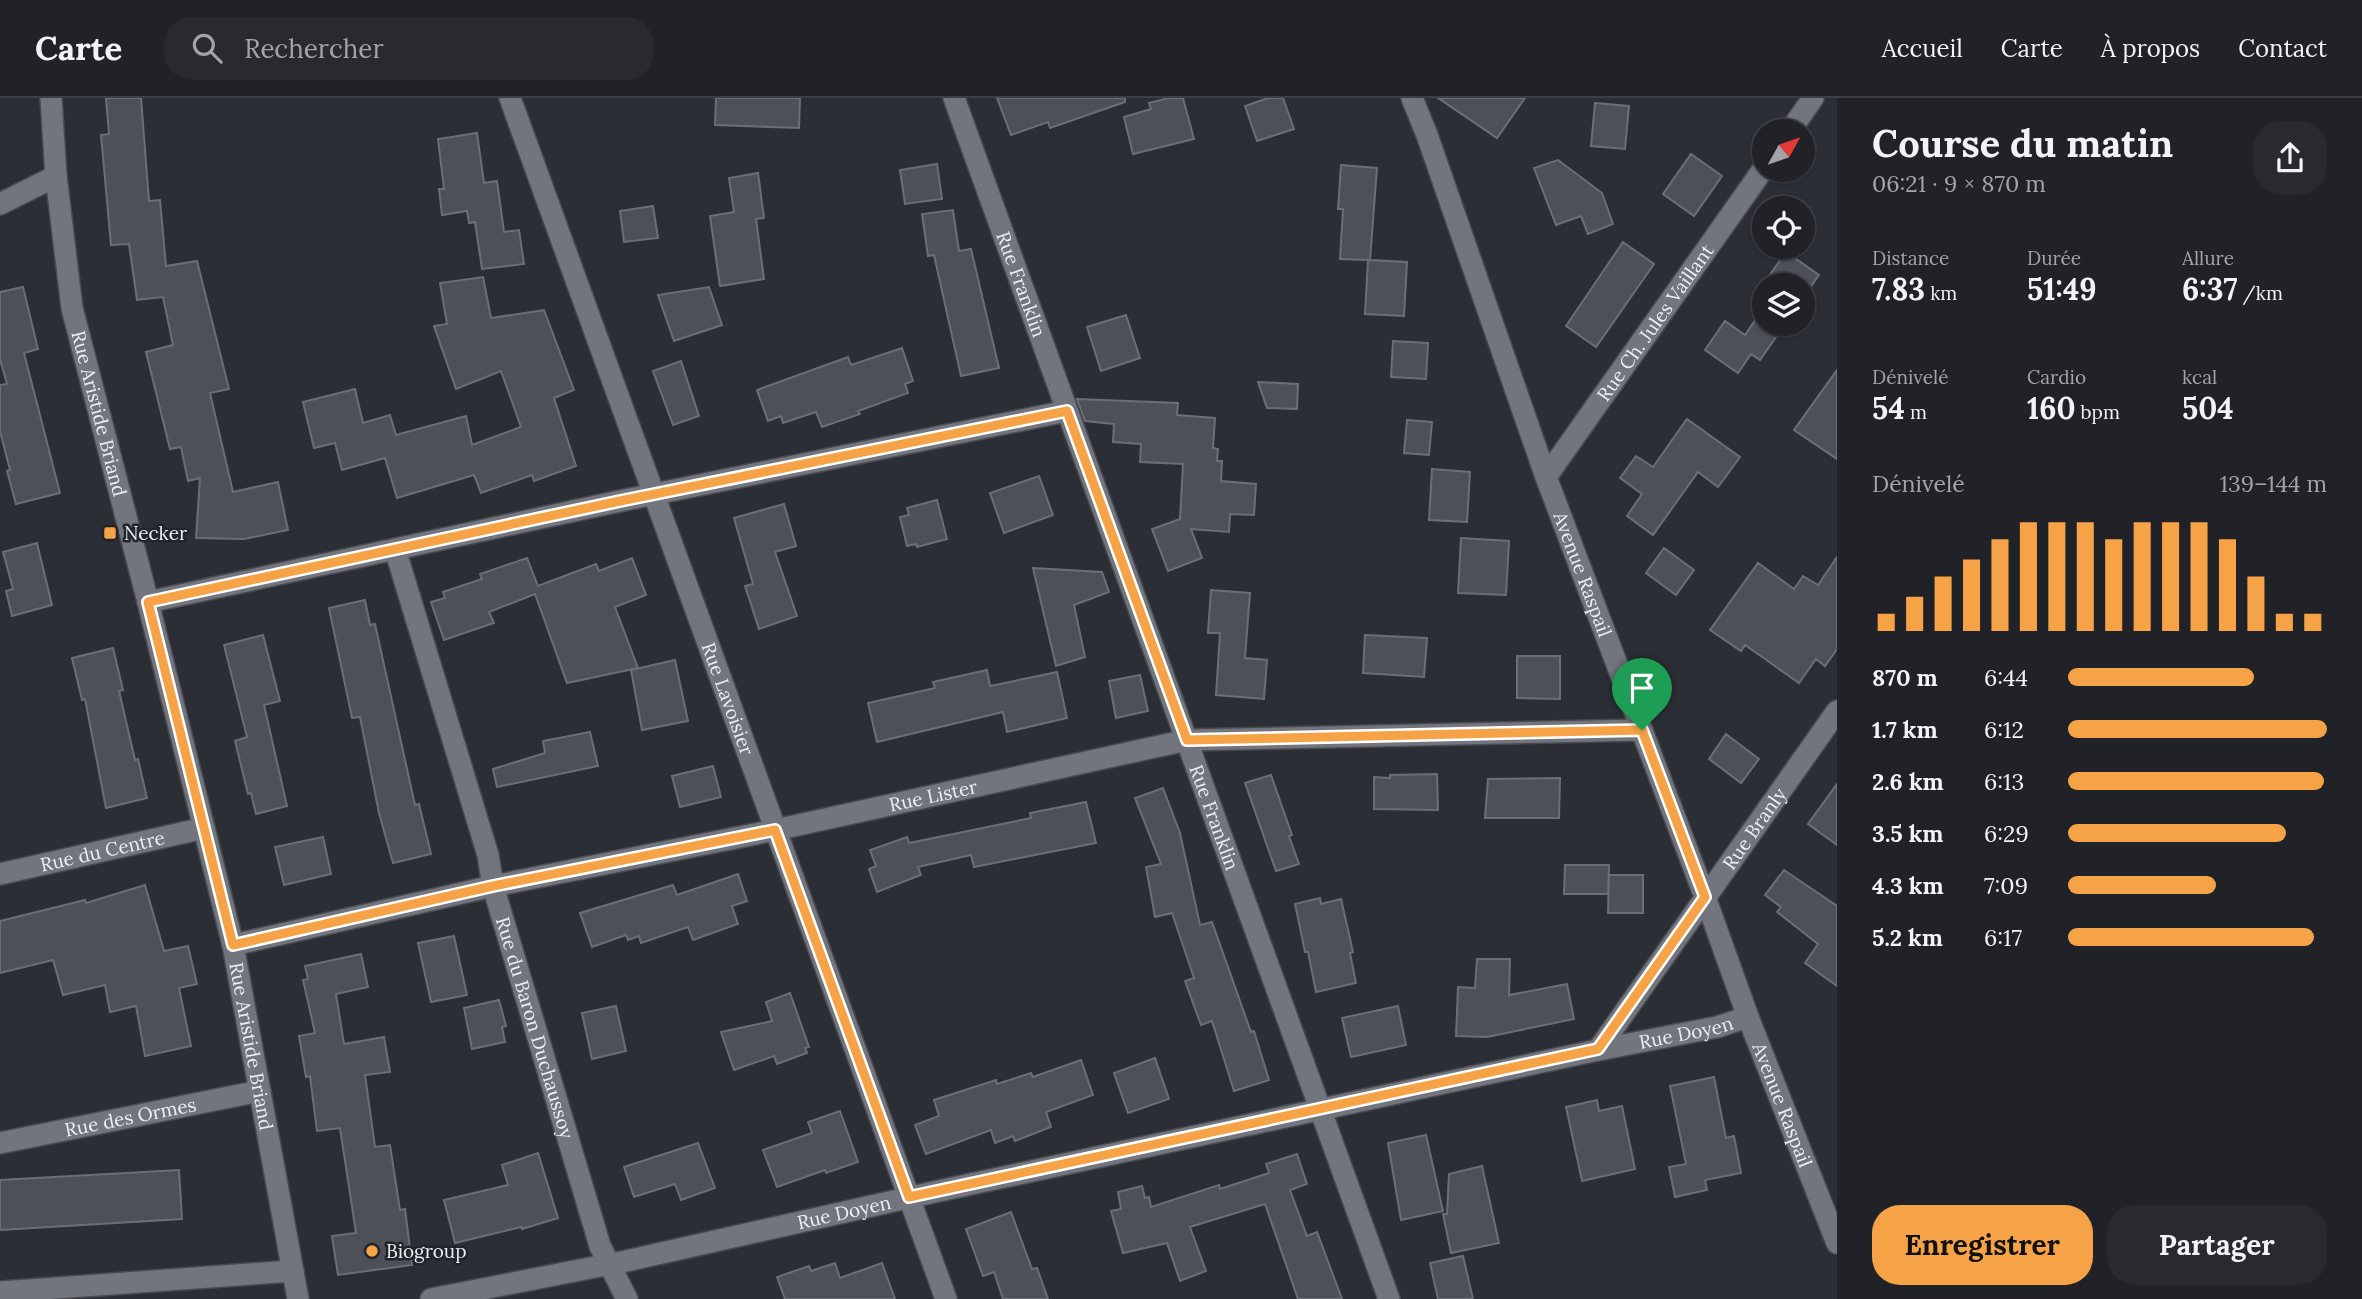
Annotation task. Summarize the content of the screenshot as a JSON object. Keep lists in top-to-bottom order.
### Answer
{
  "streets": {
    "street": [
      "Rue Franklin",
      "Rue Ch. Jules Vaillant",
      "Rue Aristide Briand",
      "Avenue Raspail",
      "Rue Lavoisier",
      "Rue Lister",
      "Rue Branly",
      "Rue du Centre",
      "Rue du Baron Duchaussoy",
      "Rue Doyen",
      "Rue des Ormes"
    ]
  },
  "crossings": [
    ["Rue Franklin", "Rue Lister"],
    ["Rue Franklin", "Rue Doyen"],
    ["Rue Ch. Jules Vaillant", "Avenue Raspail"],
    ["Rue Aristide Briand", "Rue Lister"],
    ["Rue Aristide Briand", "Rue du Centre"],
    ["Rue Aristide Briand", "Rue des Ormes"],
    ["Avenue Raspail", "Rue Lister"],
    ["Avenue Raspail", "Rue Branly"],
    ["Avenue Raspail", "Rue Doyen"],
    ["Rue Lavoisier", "Rue Lister"],
    ["Rue Lavoisier", "Rue Doyen"],
    ["Rue Lister", "Rue du Baron Duchaussoy"],
    ["Rue Branly", "Rue Doyen"],
    ["Rue du Baron Duchaussoy", "Rue Doyen"]
  ],
  "places": {
    "transit": ["Necker"],
    "other": ["Biogroup"]
  },
  "north": "top right",
  "page": {
    "header": "Carte",
    "search": "Rechercher",
    "nav": [
      "Accueil",
      "Carte",
      "À propos",
      "Contact"
    ],
    "heading": ["Course du matin", "06:21 · 9 × 870 m"],
    "stats": [
      ["Distance", "7.83 km"],
      ["Durée", "51:49"],
      ["Allure", "6:37 /km"],
      ["Dénivelé", "54 m"],
      ["Cardio", "160 bpm"],
      ["kcal", "504"]
    ],
    "chart": ["Dénivelé", "139–144 m"],
    "list": [
      {
        "name": "870 m",
        "note": "6:44"
      },
      {
        "name": "1.7 km",
        "note": "6:12"
      },
      {
        "name": "2.6 km",
        "note": "6:13"
      },
      {
        "name": "3.5 km",
        "note": "6:29"
      },
      {
        "name": "4.3 km",
        "note": "7:09"
      },
      {
        "name": "5.2 km",
        "note": "6:17"
      }
    ],
    "buttons": ["Enregistrer", "Partager"]
  }
}
